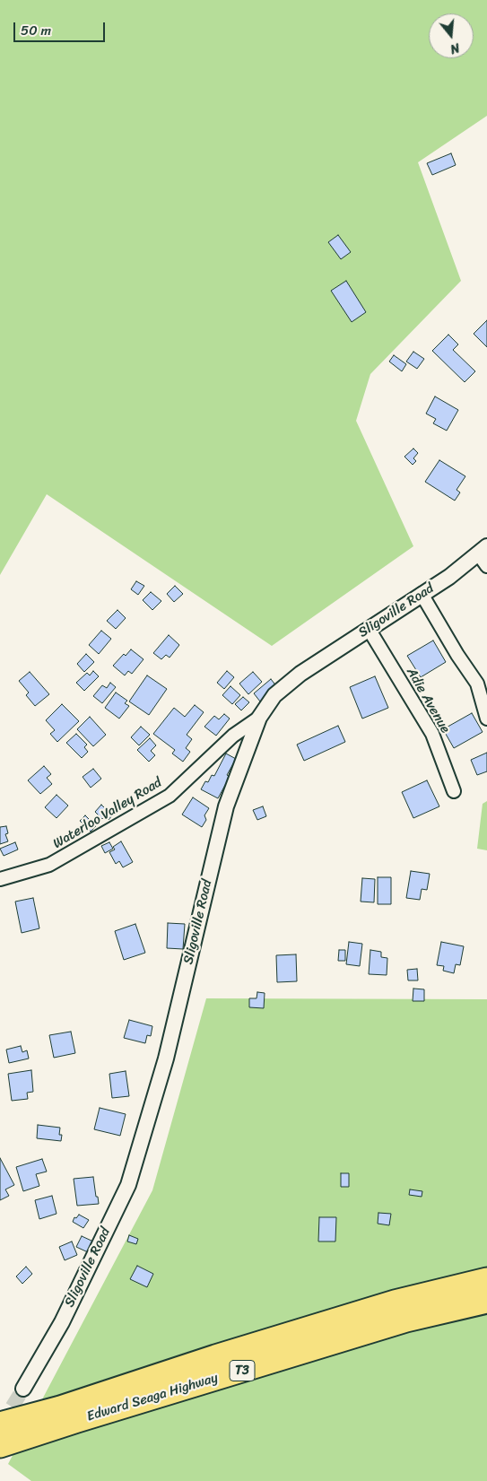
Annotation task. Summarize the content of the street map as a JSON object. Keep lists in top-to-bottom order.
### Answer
{
  "streets": {
    "highway": ["T3", "Edward Seaga Highway"],
    "street": ["Sligoville Road", "Adie Avenue", "Waterloo Valley Road"]
  },
  "crossings": [
    ["Sligoville Road", "Adie Avenue"],
    ["Sligoville Road", "Waterloo Valley Road"]
  ],
  "scale_bar": "50 m",
  "north": "bottom"
}
